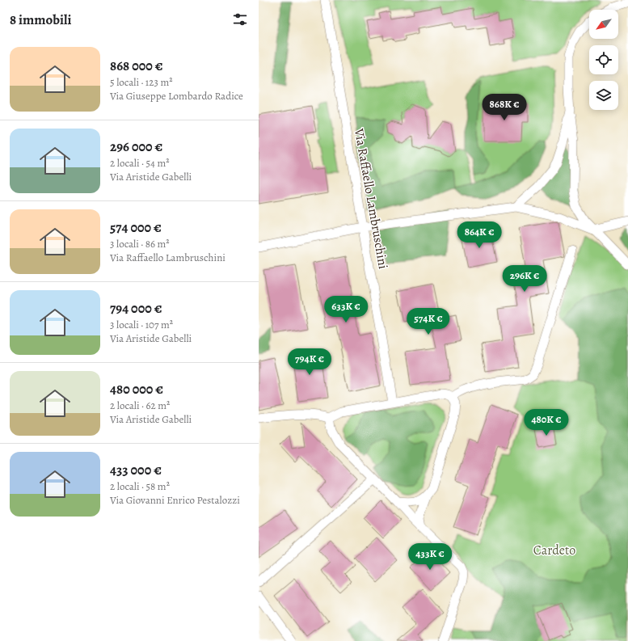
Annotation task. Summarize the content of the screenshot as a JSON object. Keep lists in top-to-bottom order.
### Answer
{
  "streets": {
    "street": ["Via Raffaello Lambruschini"]
  },
  "parks": ["Cardeto"],
  "north": "bottom left",
  "page": {
    "heading": "8 immobili",
    "list": [
      {
        "name": "868 000 €",
        "note": "5 locali · 123 m² · Via Giuseppe Lombardo Radice"
      },
      {
        "name": "296 000 €",
        "note": "2 locali · 54 m² · Via Aristide Gabelli"
      },
      {
        "name": "574 000 €",
        "note": "3 locali · 86 m² · Via Raffaello Lambruschini"
      },
      {
        "name": "794 000 €",
        "note": "3 locali · 107 m² · Via Aristide Gabelli"
      },
      {
        "name": "480 000 €",
        "note": "2 locali · 62 m² · Via Aristide Gabelli"
      },
      {
        "name": "433 000 €",
        "note": "2 locali · 58 m² · Via Giovanni Enrico Pestalozzi"
      }
    ],
    "price": [
      "868K €",
      "864K €",
      "296K €",
      "633K €",
      "574K €",
      "794K €",
      "480K €",
      "433K €"
    ]
  }
}
